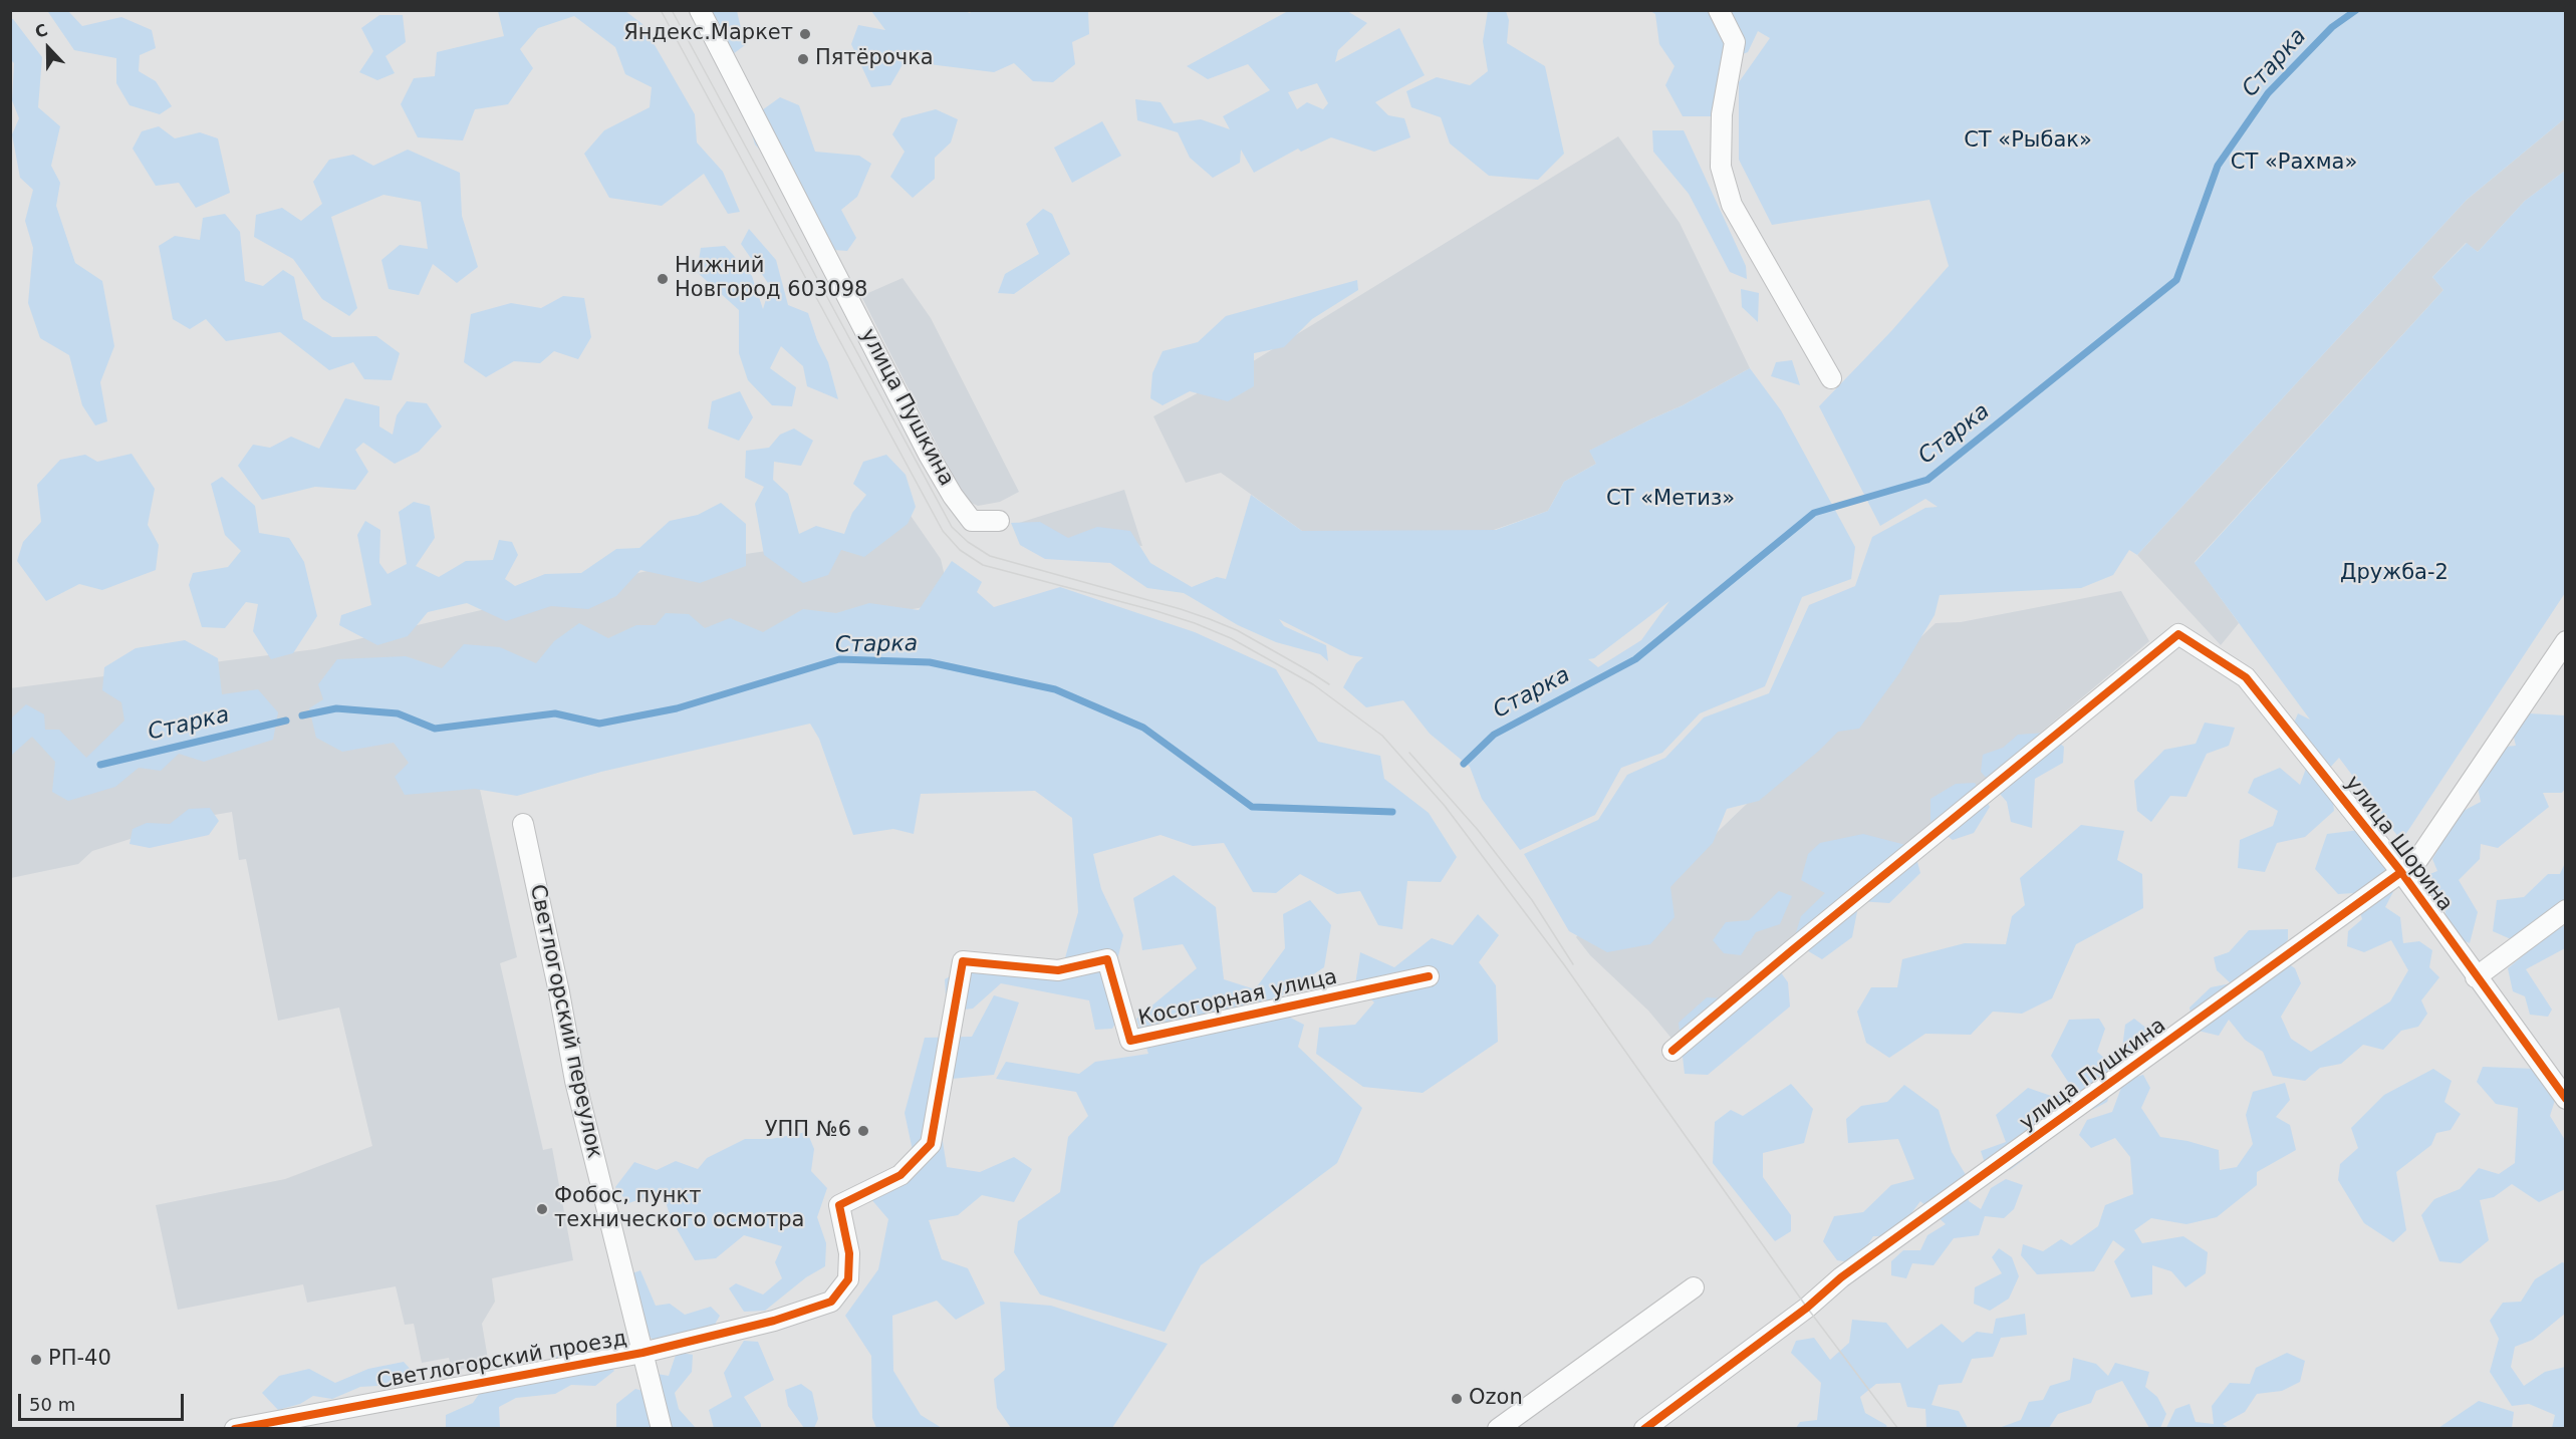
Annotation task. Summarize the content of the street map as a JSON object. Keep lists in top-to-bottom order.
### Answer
{
  "streets": {
    "street": [
      "улица Пушкина",
      "улица Шорина",
      "Косогорная улица",
      "Светлогорский переулок",
      "Светлогорский проезд"
    ]
  },
  "crossings": [
    ["улица Пушкина", "улица Шорина"],
    ["Косогорная улица", "Светлогорский проезд"],
    ["Светлогорский переулок", "Светлогорский проезд"]
  ],
  "water": ["Старка"],
  "parks": [
    "СТ «Рыбак»",
    "СТ «Рахма»",
    "СТ «Метиз»",
    "Дружба-2"
  ],
  "places": [
    "Яндекс.Маркет",
    "Пятёрочка",
    "Нижний Новгород 603098",
    "УПП №6",
    "Фобос, пункт технического осмотра",
    "РП-40",
    "Ozon"
  ],
  "scale_bar": "50 m",
  "north": "top"
}
